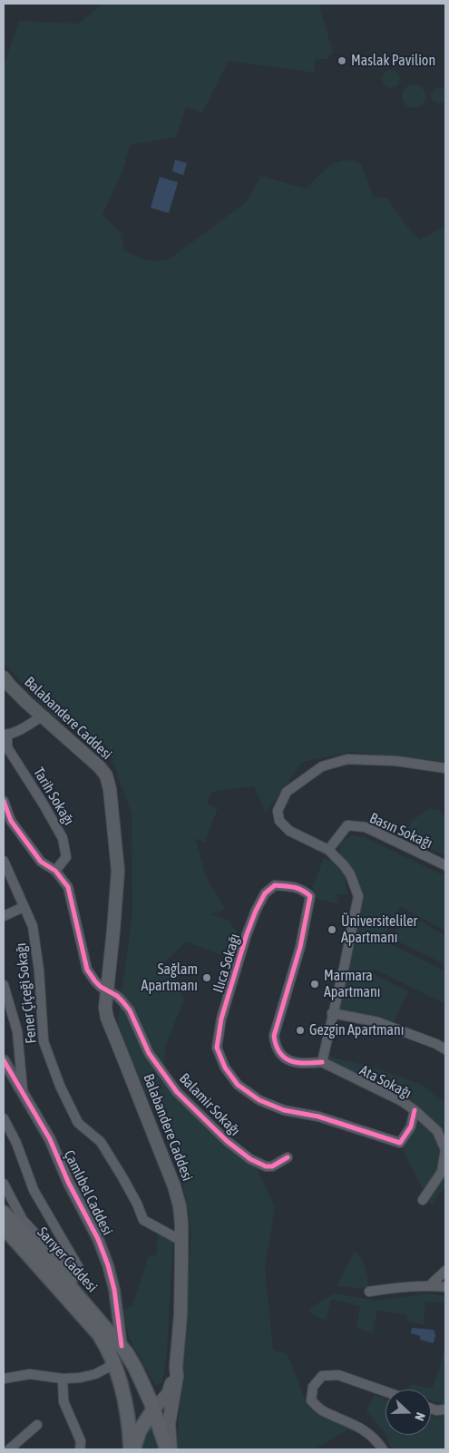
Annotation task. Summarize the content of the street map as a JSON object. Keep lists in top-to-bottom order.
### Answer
{
  "streets": {
    "main road": ["Balabandere Caddesi", "Sarıyer Caddesi"],
    "street": [
      "Tarih Sokağı",
      "Basın Sokağı",
      "Ilıca Sokağı",
      "Fener Çiçeği Sokağı",
      "Ata Sokağı",
      "Balamir Sokağı",
      "Çamlıbel Caddesi"
    ]
  },
  "crossings": [
    ["Balabandere Caddesi", "Fener Çiçeği Sokağı"],
    ["Balabandere Caddesi", "Balamir Sokağı"],
    ["Tarih Sokağı", "Balamir Sokağı"],
    ["Ilıca Sokağı", "Ata Sokağı"],
    ["Çamlıbel Caddesi", "Sarıyer Caddesi"]
  ],
  "places": [
    "Maslak Pavilion",
    "Üniversiteliler Apartmanı",
    "Sağlam Apartmanı",
    "Marmara Apartmanı",
    "Gezgin Apartmanı"
  ],
  "north": "right"
}
